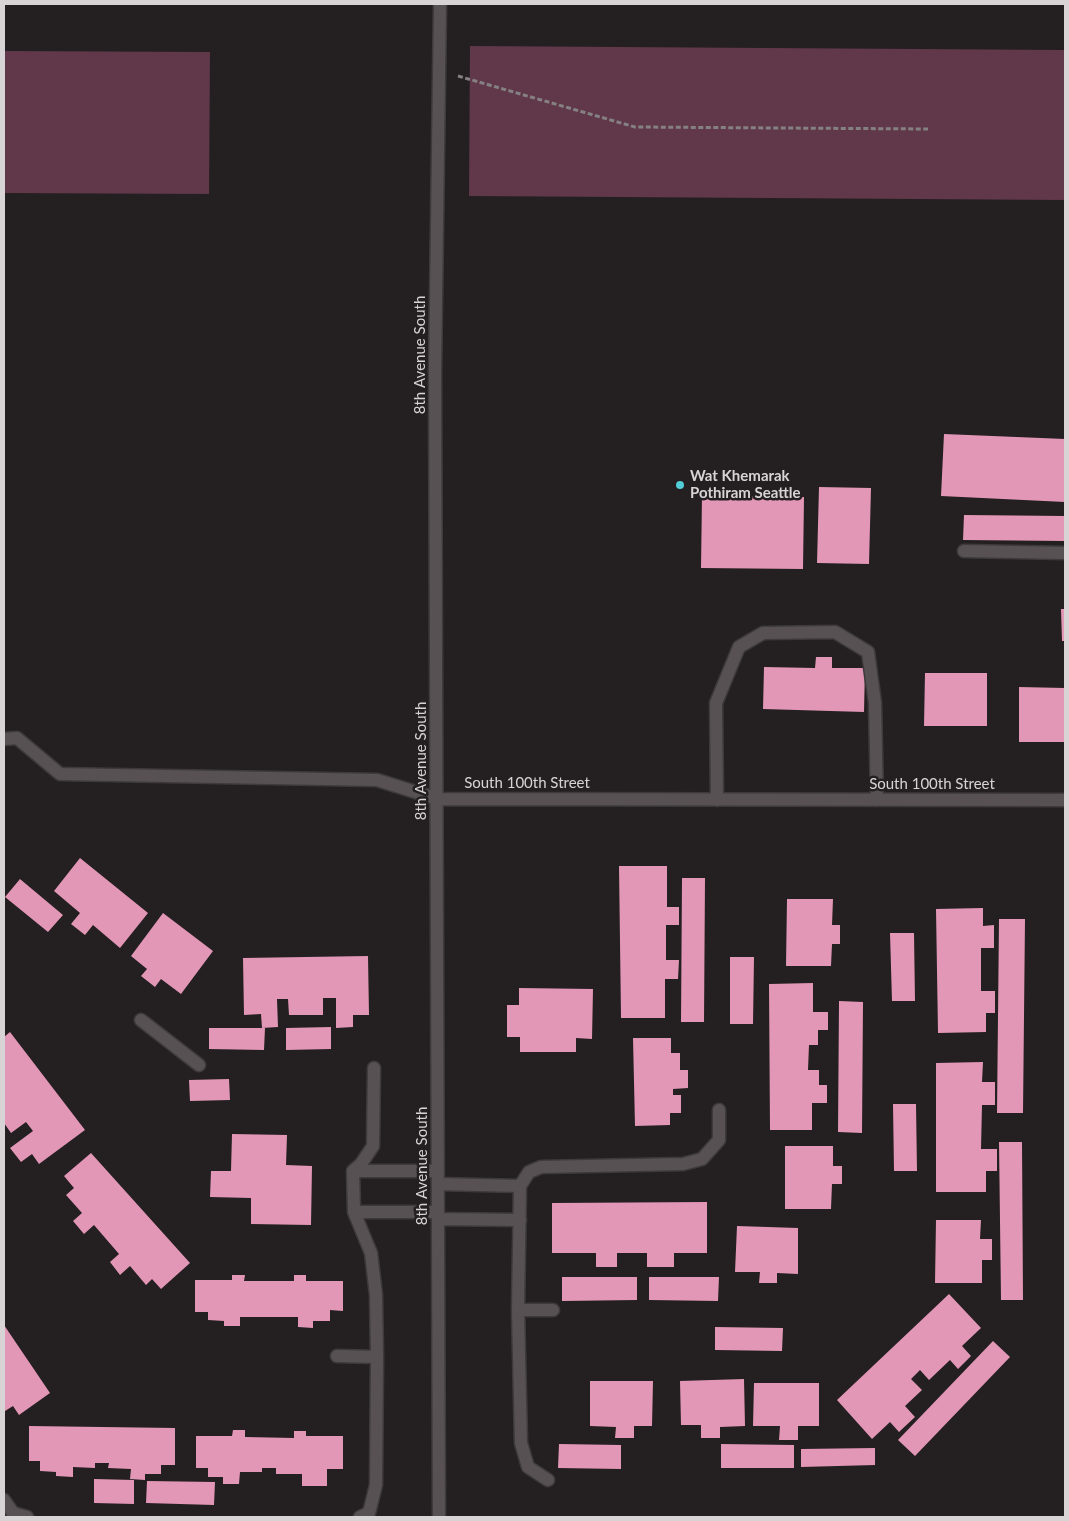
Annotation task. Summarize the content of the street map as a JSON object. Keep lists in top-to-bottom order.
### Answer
{
  "streets": {
    "street": ["8th Avenue South", "South 100th Street"]
  },
  "crossings": [
    ["8th Avenue South", "South 100th Street"]
  ],
  "places": ["Wat Khemarak Pothiram Seattle"]
}
